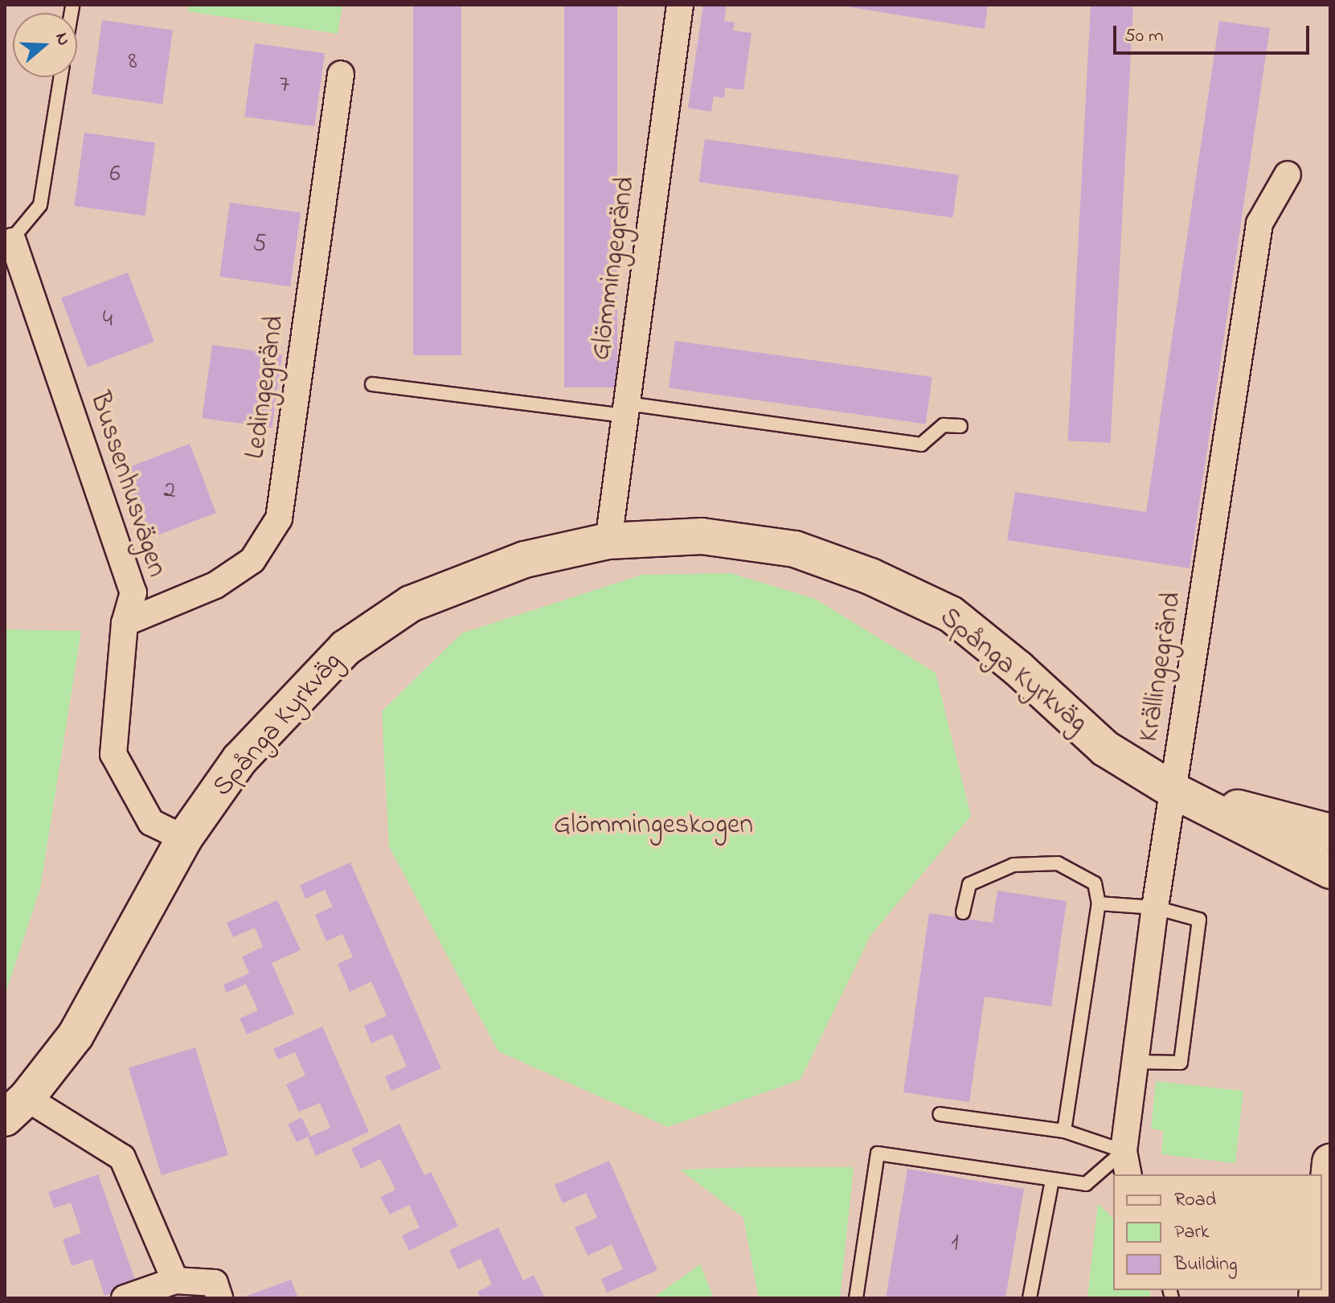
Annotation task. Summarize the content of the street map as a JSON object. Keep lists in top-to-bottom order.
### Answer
{
  "streets": {
    "street": [
      "Glömmingegränd",
      "Ledingegränd",
      "Bussenhusvägen",
      "Krällingegränd",
      "Spånga Kyrkväg"
    ]
  },
  "crossings": [
    ["Glömmingegränd", "Spånga Kyrkväg"],
    ["Ledingegränd", "Bussenhusvägen"],
    ["Bussenhusvägen", "Spånga Kyrkväg"],
    ["Krällingegränd", "Spånga Kyrkväg"]
  ],
  "parks": ["Glömmingeskogen"],
  "house_numbers": [
    "8",
    "7",
    "6",
    "5",
    "4",
    "2",
    "1"
  ],
  "legend": ["Road", "Park", "Building"],
  "scale_bar": "50 m",
  "north": "right"
}
